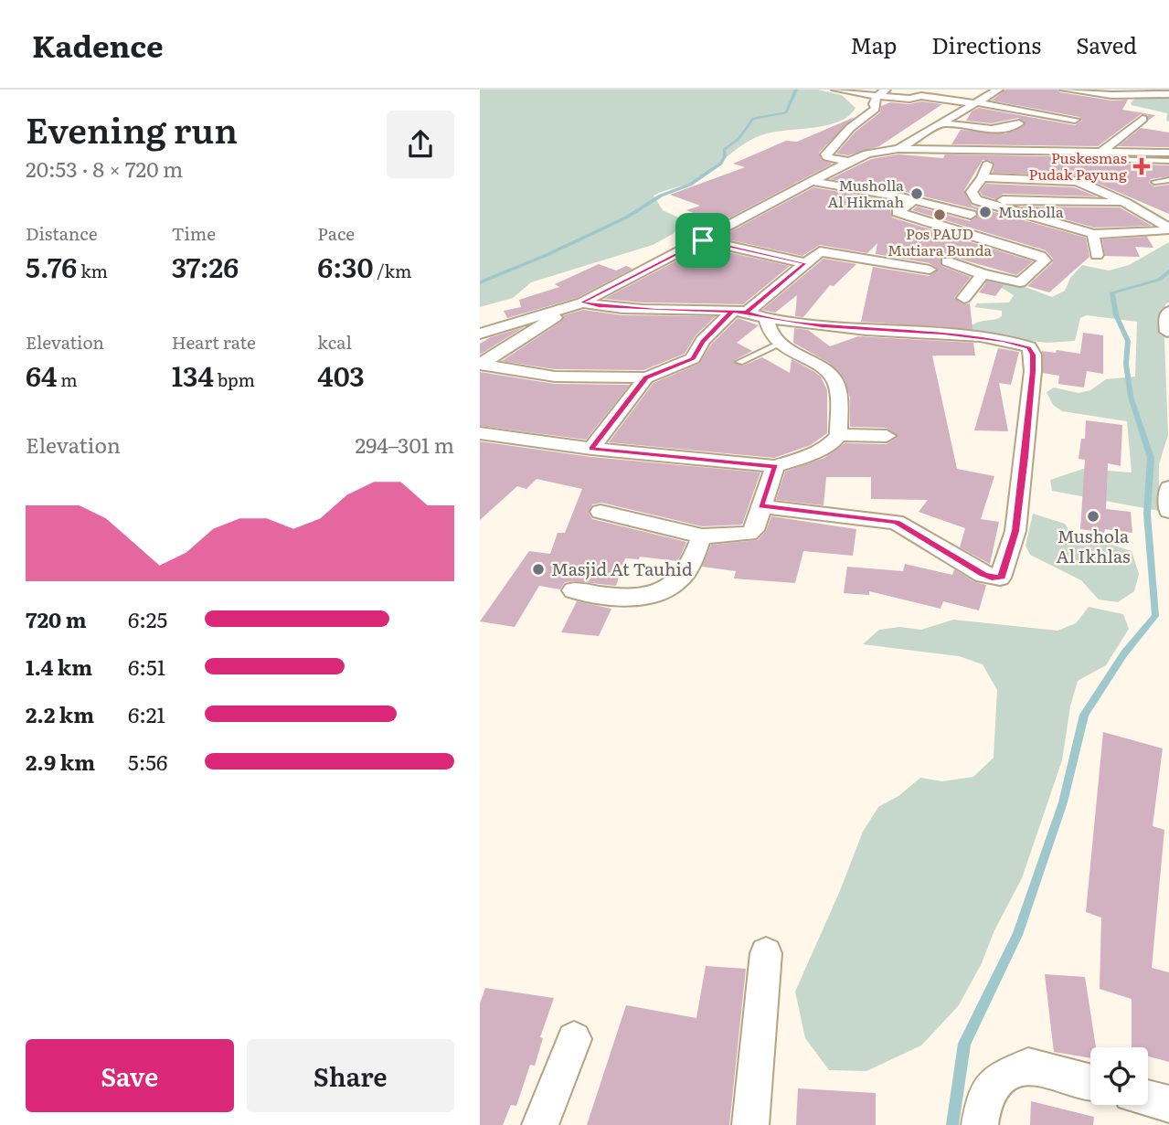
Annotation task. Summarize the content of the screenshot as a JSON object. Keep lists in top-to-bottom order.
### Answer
{
  "places": {
    "health": ["Puskesmas Pudak Payung"],
    "other": [
      "Musholla Al Hikmah",
      "Musholla",
      "Pos PAUD Mutiara Bunda",
      "Mushola Al Ikhlas",
      "Masjid At Tauhid"
    ]
  },
  "page": {
    "header": "Kadence",
    "nav": ["Map", "Directions", "Saved"],
    "heading": ["Evening run", "20:53 · 8 × 720 m"],
    "stats": [
      ["Distance", "5.76 km"],
      ["Time", "37:26"],
      ["Pace", "6:30 /km"],
      ["Elevation", "64 m"],
      ["Heart rate", "134 bpm"],
      ["kcal", "403"]
    ],
    "chart": ["Elevation", "294–301 m"],
    "list": [
      {
        "name": "720 m",
        "note": "6:25"
      },
      {
        "name": "1.4 km",
        "note": "6:51"
      },
      {
        "name": "2.2 km",
        "note": "6:21"
      },
      {
        "name": "2.9 km",
        "note": "5:56"
      }
    ],
    "buttons": ["Save", "Share"]
  }
}
